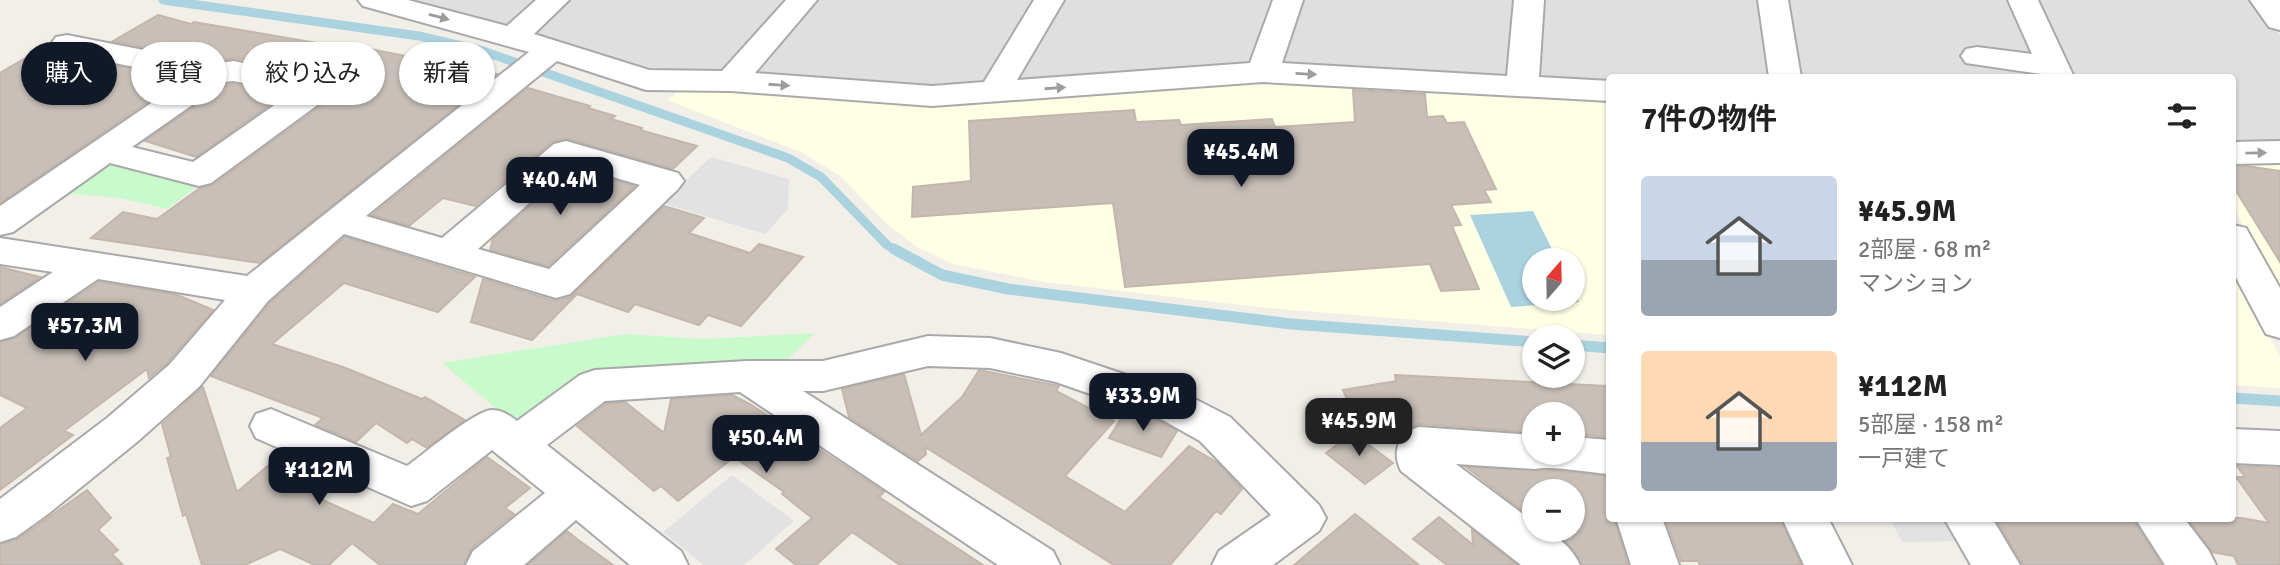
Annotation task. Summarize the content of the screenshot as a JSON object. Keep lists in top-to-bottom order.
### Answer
{
  "north": "top",
  "page": {
    "chip": [
      "購入",
      "賃貸",
      "絞り込み",
      "新着"
    ],
    "heading": "7件の物件",
    "price": [
      "¥45.4M",
      "¥40.4M",
      "¥57.3M",
      "¥33.9M",
      "¥45.9M",
      "¥50.4M",
      "¥112M"
    ],
    "list": [
      {
        "name": "¥45.9M",
        "note": "2部屋 · 68 m² · マンション"
      },
      {
        "name": "¥112M",
        "note": "5部屋 · 158 m² · 一戸建て"
      }
    ],
    "map_buttons": ["+", "−"]
  }
}
